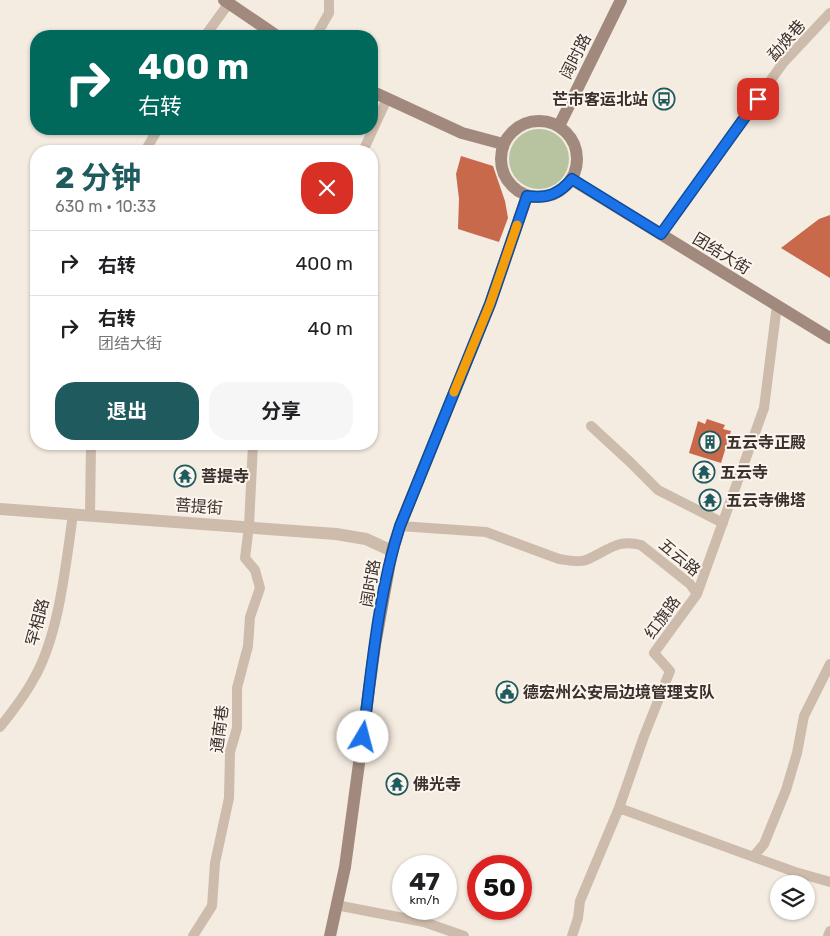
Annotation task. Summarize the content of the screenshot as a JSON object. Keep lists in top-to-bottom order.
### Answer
{
  "streets": {
    "main road": ["阔时路", "团结大街"],
    "street": [
      "勐焕巷",
      "菩提街",
      "五云路",
      "红旗路",
      "罕相路",
      "通南巷"
    ]
  },
  "crossings": [
    ["勐焕巷", "团结大街"],
    ["阔时路", "团结大街"],
    ["阔时路", "菩提街"],
    ["阔时路", "五云路"],
    ["团结大街", "红旗路"],
    ["菩提街", "罕相路"],
    ["菩提街", "通南巷"],
    ["五云路", "红旗路"]
  ],
  "places": {
    "bus stop": ["芒市客运北站"],
    "building": ["五云寺正殿"],
    "temple": [
      "五云寺",
      "菩提寺",
      "五云寺佛塔",
      "佛光寺"
    ],
    "public building": ["德宏州公安局边境管理支队"]
  },
  "page": {
    "turn": ["400 m", "右转"],
    "heading": ["2 分钟", "630 m · 10:33"],
    "list": [
      {
        "name": "右转",
        "value": "400 m"
      },
      {
        "name": "右转",
        "note": "团结大街",
        "value": "40 m"
      }
    ],
    "buttons": ["退出", "分享"],
    "speed": "47 km/h",
    "limit": "50"
  }
}
